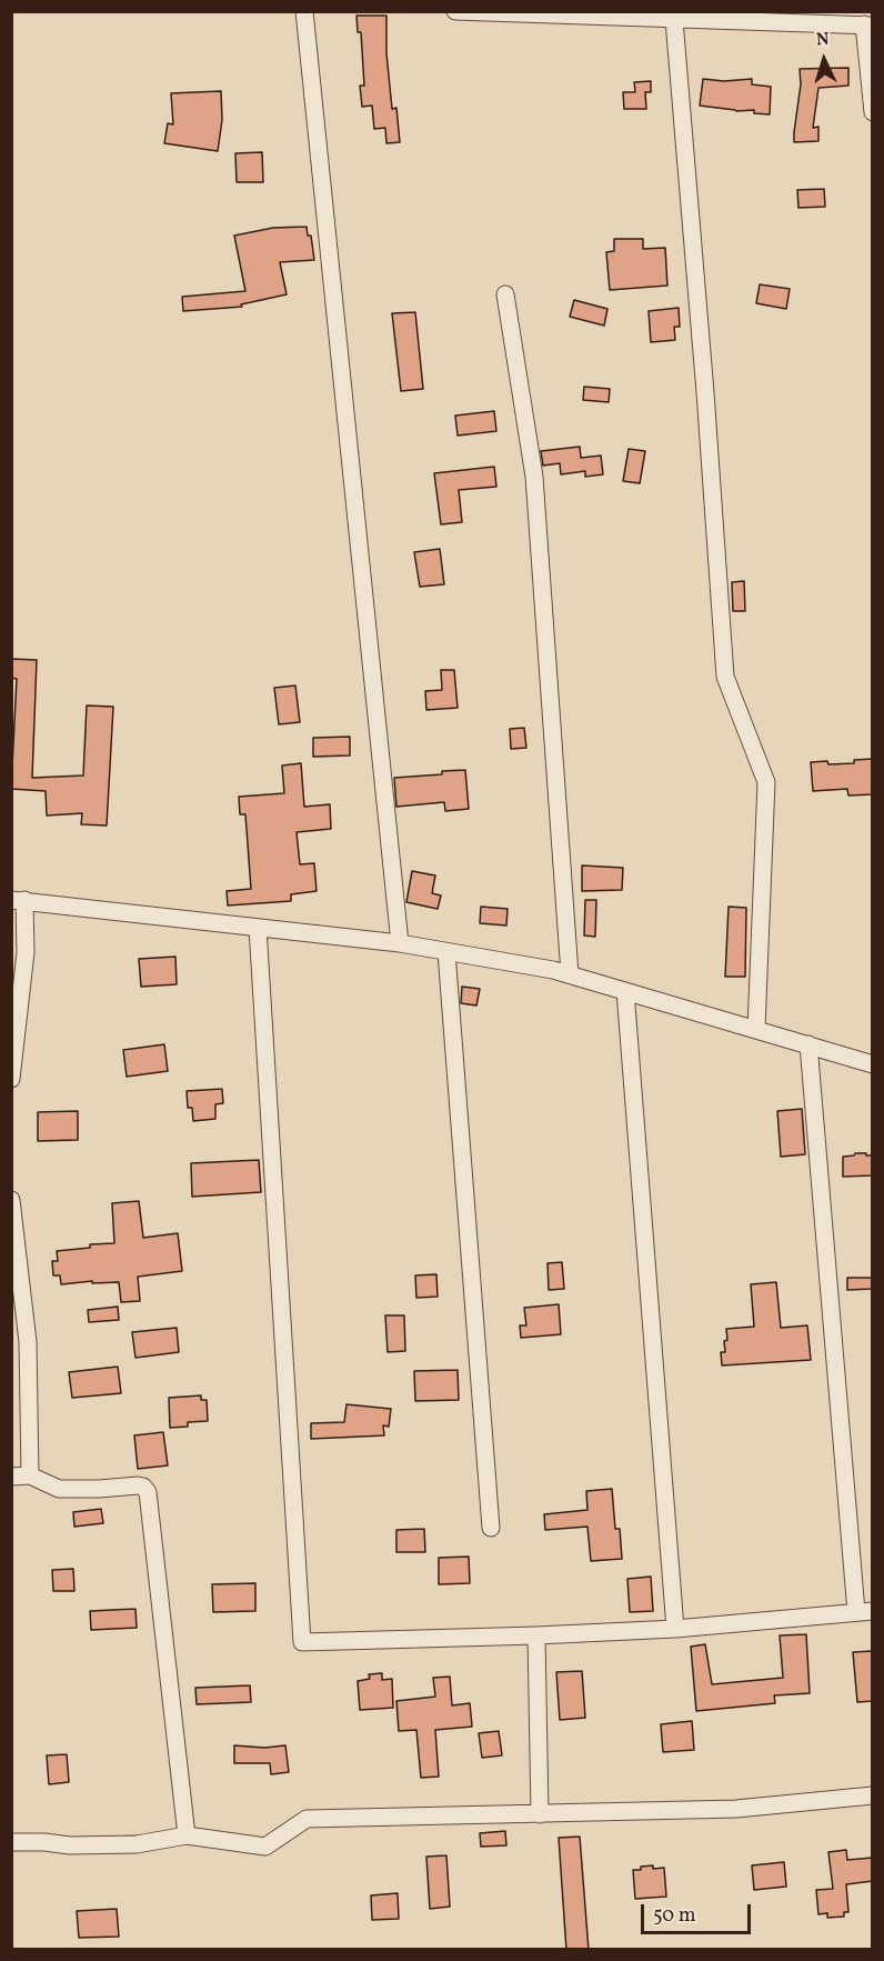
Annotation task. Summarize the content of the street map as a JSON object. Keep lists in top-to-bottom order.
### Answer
{
  "scale_bar": "50 m",
  "north": "top"
}
